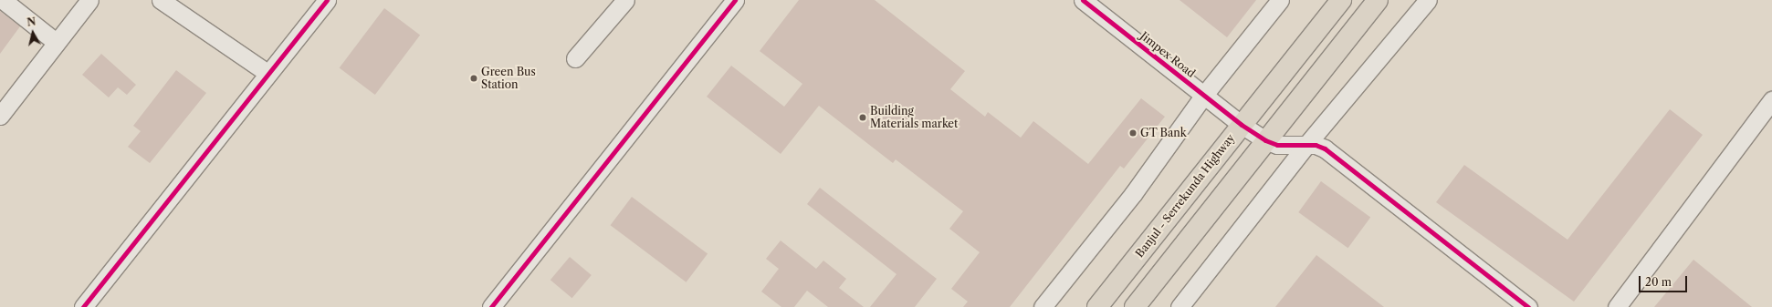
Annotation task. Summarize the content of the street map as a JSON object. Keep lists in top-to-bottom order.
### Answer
{
  "streets": {
    "highway": ["Banjul - Serrekunda Highway"],
    "street": ["Jimpex Road"]
  },
  "crossings": [
    ["Jimpex Road", "Banjul - Serrekunda Highway"]
  ],
  "places": ["Green Bus Station", "Building Materials market", "GT Bank"],
  "scale_bar": "20 m",
  "north": "top"
}
